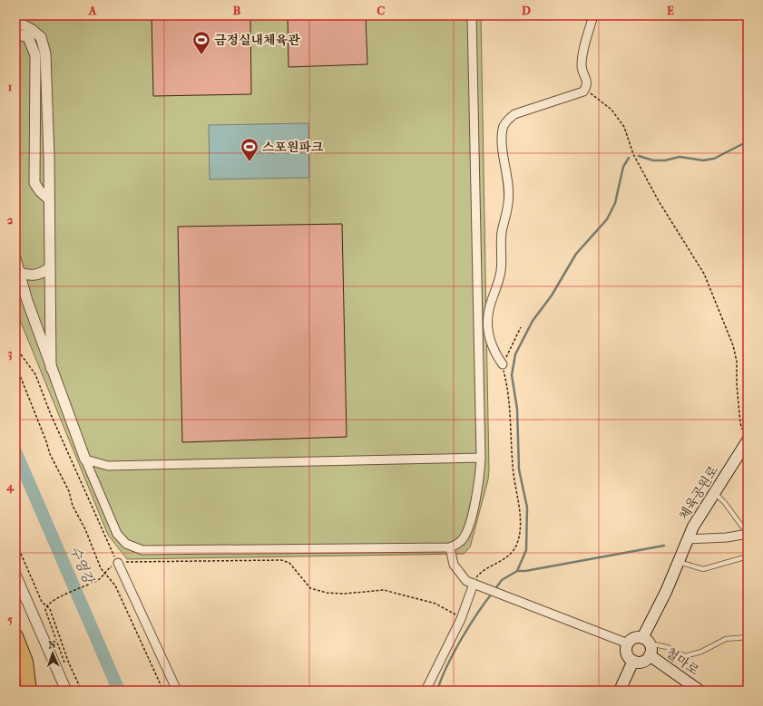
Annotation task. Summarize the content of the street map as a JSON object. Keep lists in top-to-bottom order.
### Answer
{
  "streets": {
    "main road": ["체육공원로", "철마로"]
  },
  "crossings": [
    ["체육공원로", "철마로"]
  ],
  "water": ["수영강"],
  "places": {
    "sports": ["금정실내체육관", "스포원파크"]
  },
  "north": "top",
  "grid": {
    "columns": [
      "A",
      "B",
      "C",
      "D",
      "E"
    ],
    "rows": [
      "1",
      "2",
      "3",
      "4",
      "5"
    ]
  }
}
